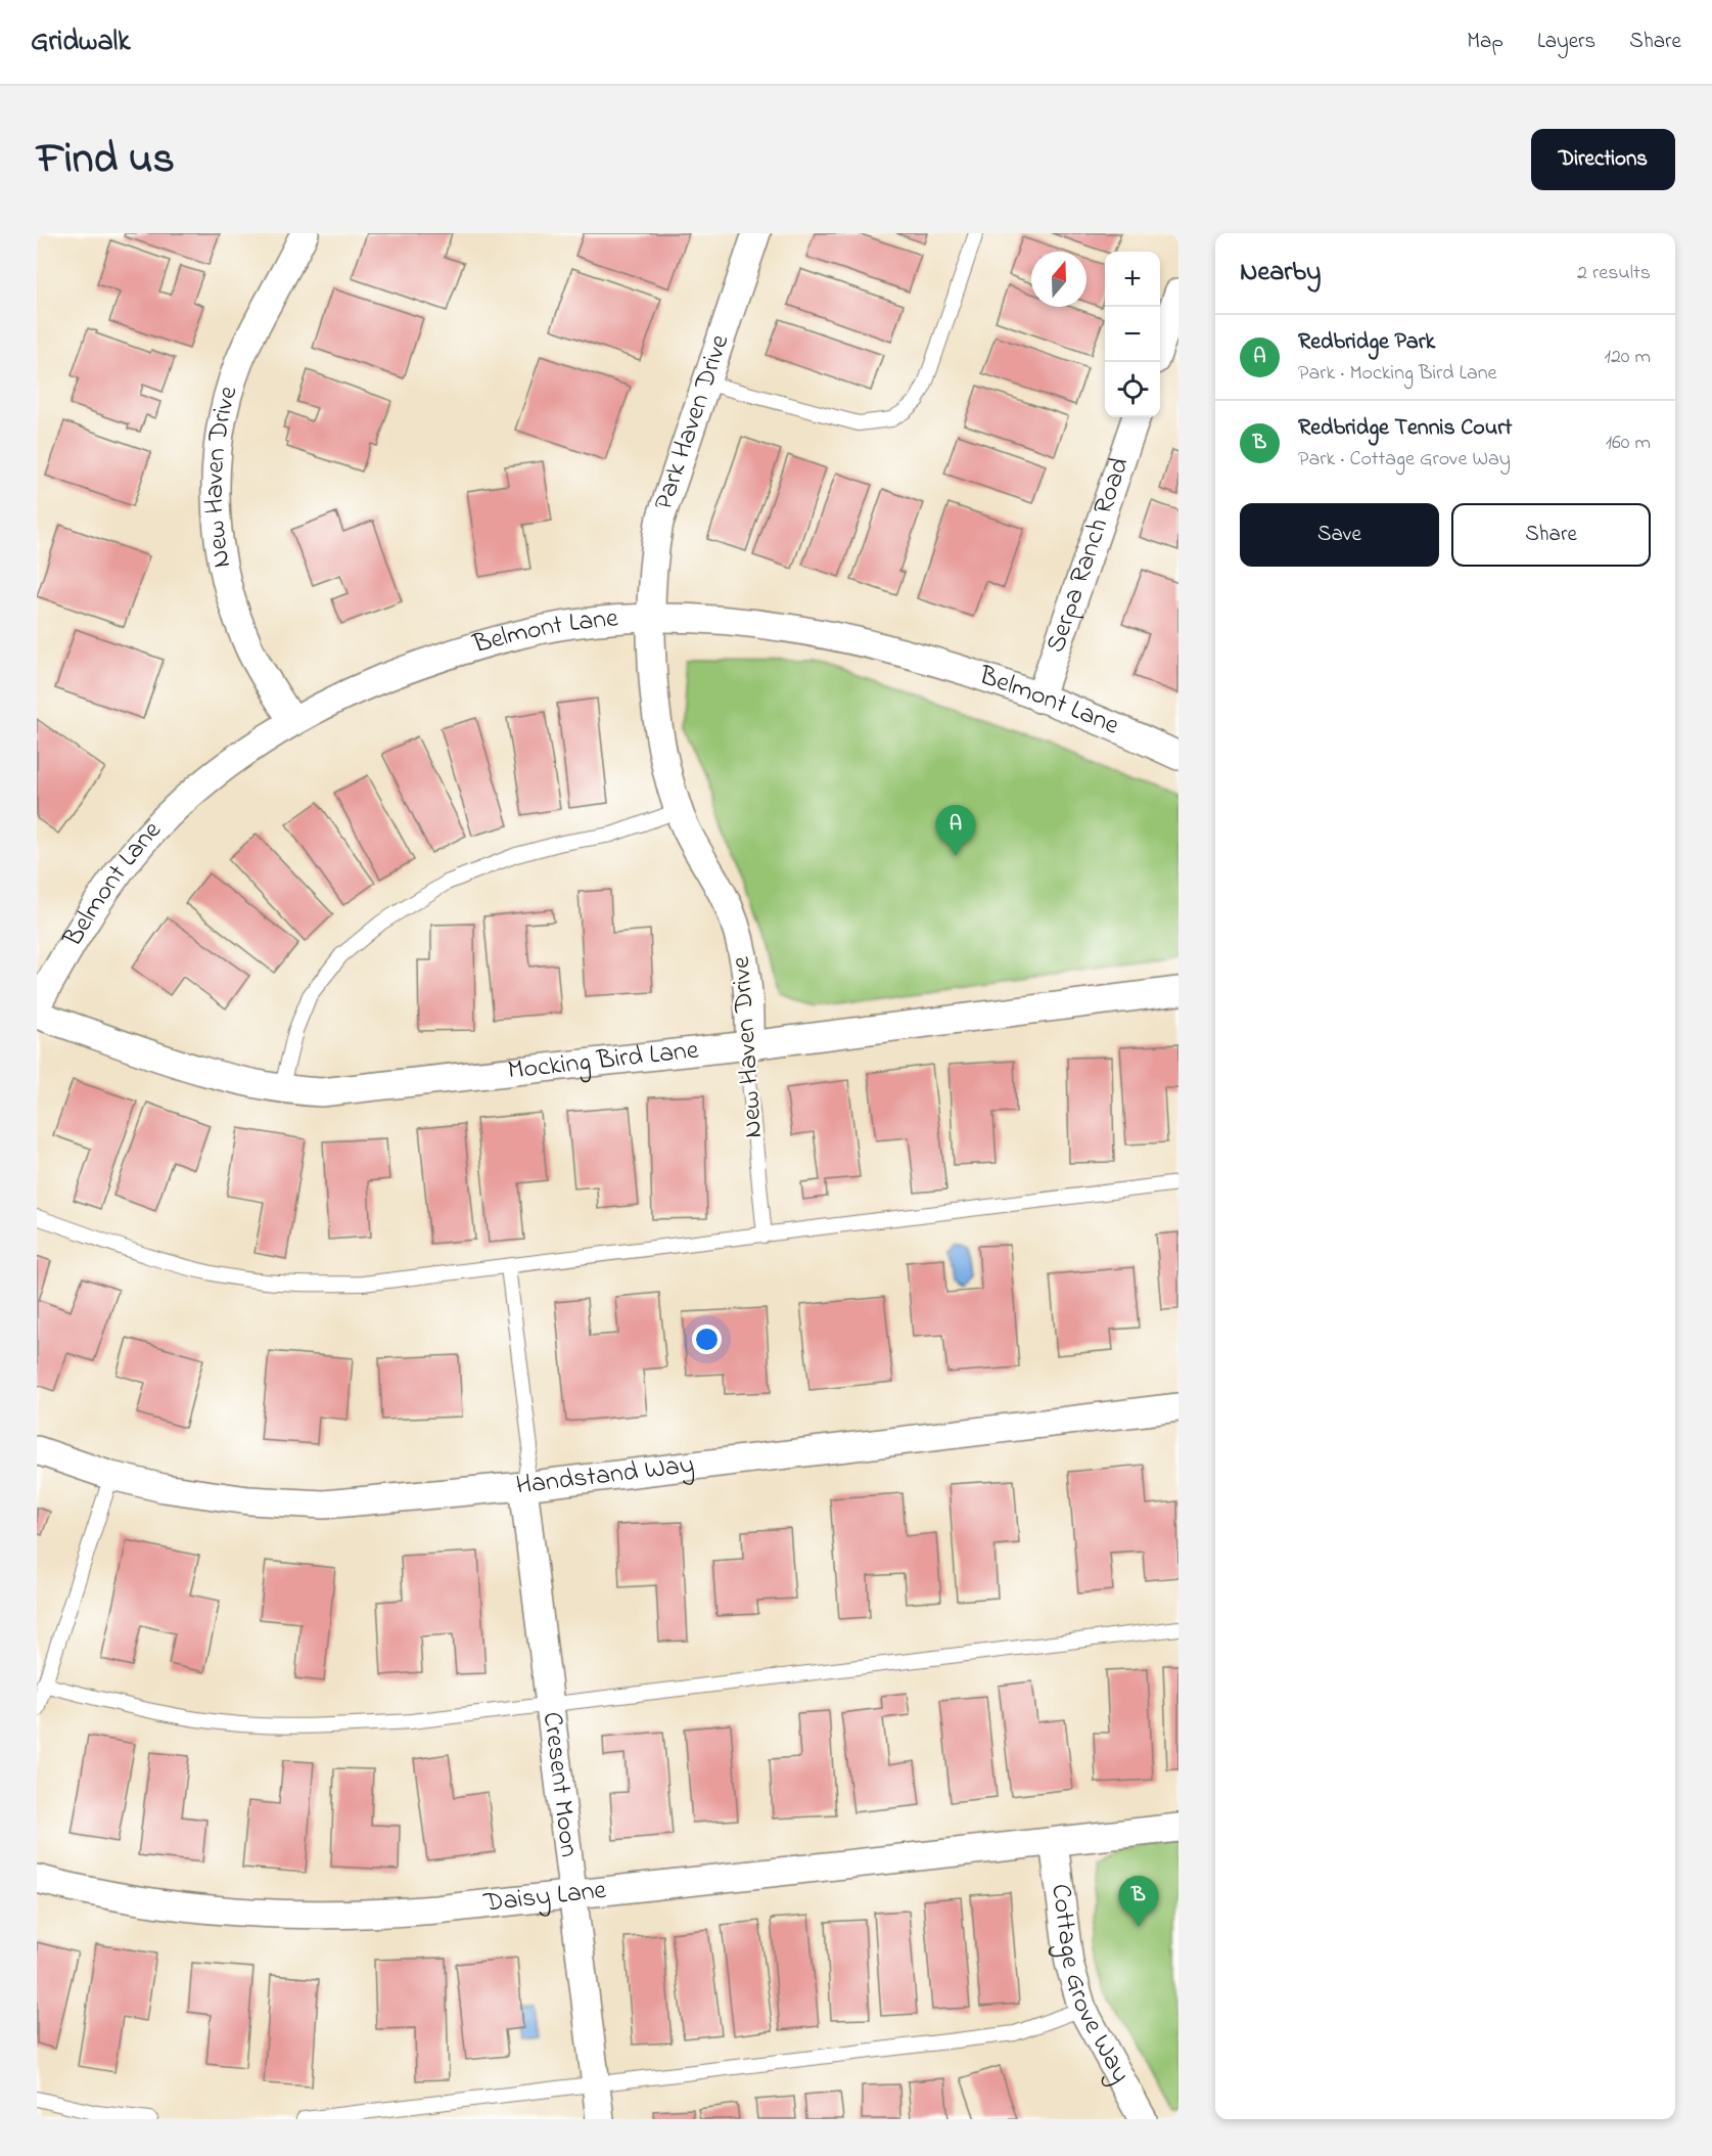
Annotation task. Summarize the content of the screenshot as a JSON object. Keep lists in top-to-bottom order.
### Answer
{
  "streets": {
    "street": [
      "Park Haven Drive",
      "New Haven Drive",
      "Serpa Ranch Road",
      "Belmont Lane",
      "Mocking Bird Lane",
      "Handstand Way",
      "Cresent Moon",
      "Daisy Lane",
      "Cottage Grove Way"
    ]
  },
  "crossings": [
    ["Park Haven Drive", "New Haven Drive"],
    ["Park Haven Drive", "Belmont Lane"],
    ["New Haven Drive", "Belmont Lane"],
    ["New Haven Drive", "Mocking Bird Lane"],
    ["Serpa Ranch Road", "Belmont Lane"],
    ["Handstand Way", "Cresent Moon"],
    ["Cresent Moon", "Daisy Lane"],
    ["Daisy Lane", "Cottage Grove Way"]
  ],
  "north": "top",
  "page": {
    "header": "Gridwalk",
    "nav": ["Map", "Layers", "Share"],
    "title": "Find us",
    "buttons": [
      "Directions",
      ["Save", "Share"]
    ],
    "heading": ["Nearby", "2 results"],
    "map_buttons": ["+", "−"],
    "list": [
      {
        "mark": "A",
        "name": "Redbridge Park",
        "note": "Park · Mocking Bird Lane",
        "value": "120 m"
      },
      {
        "mark": "B",
        "name": "Redbridge Tennis Court",
        "note": "Park · Cottage Grove Way",
        "value": "160 m"
      }
    ],
    "pins": ["A", "B"]
  }
}
